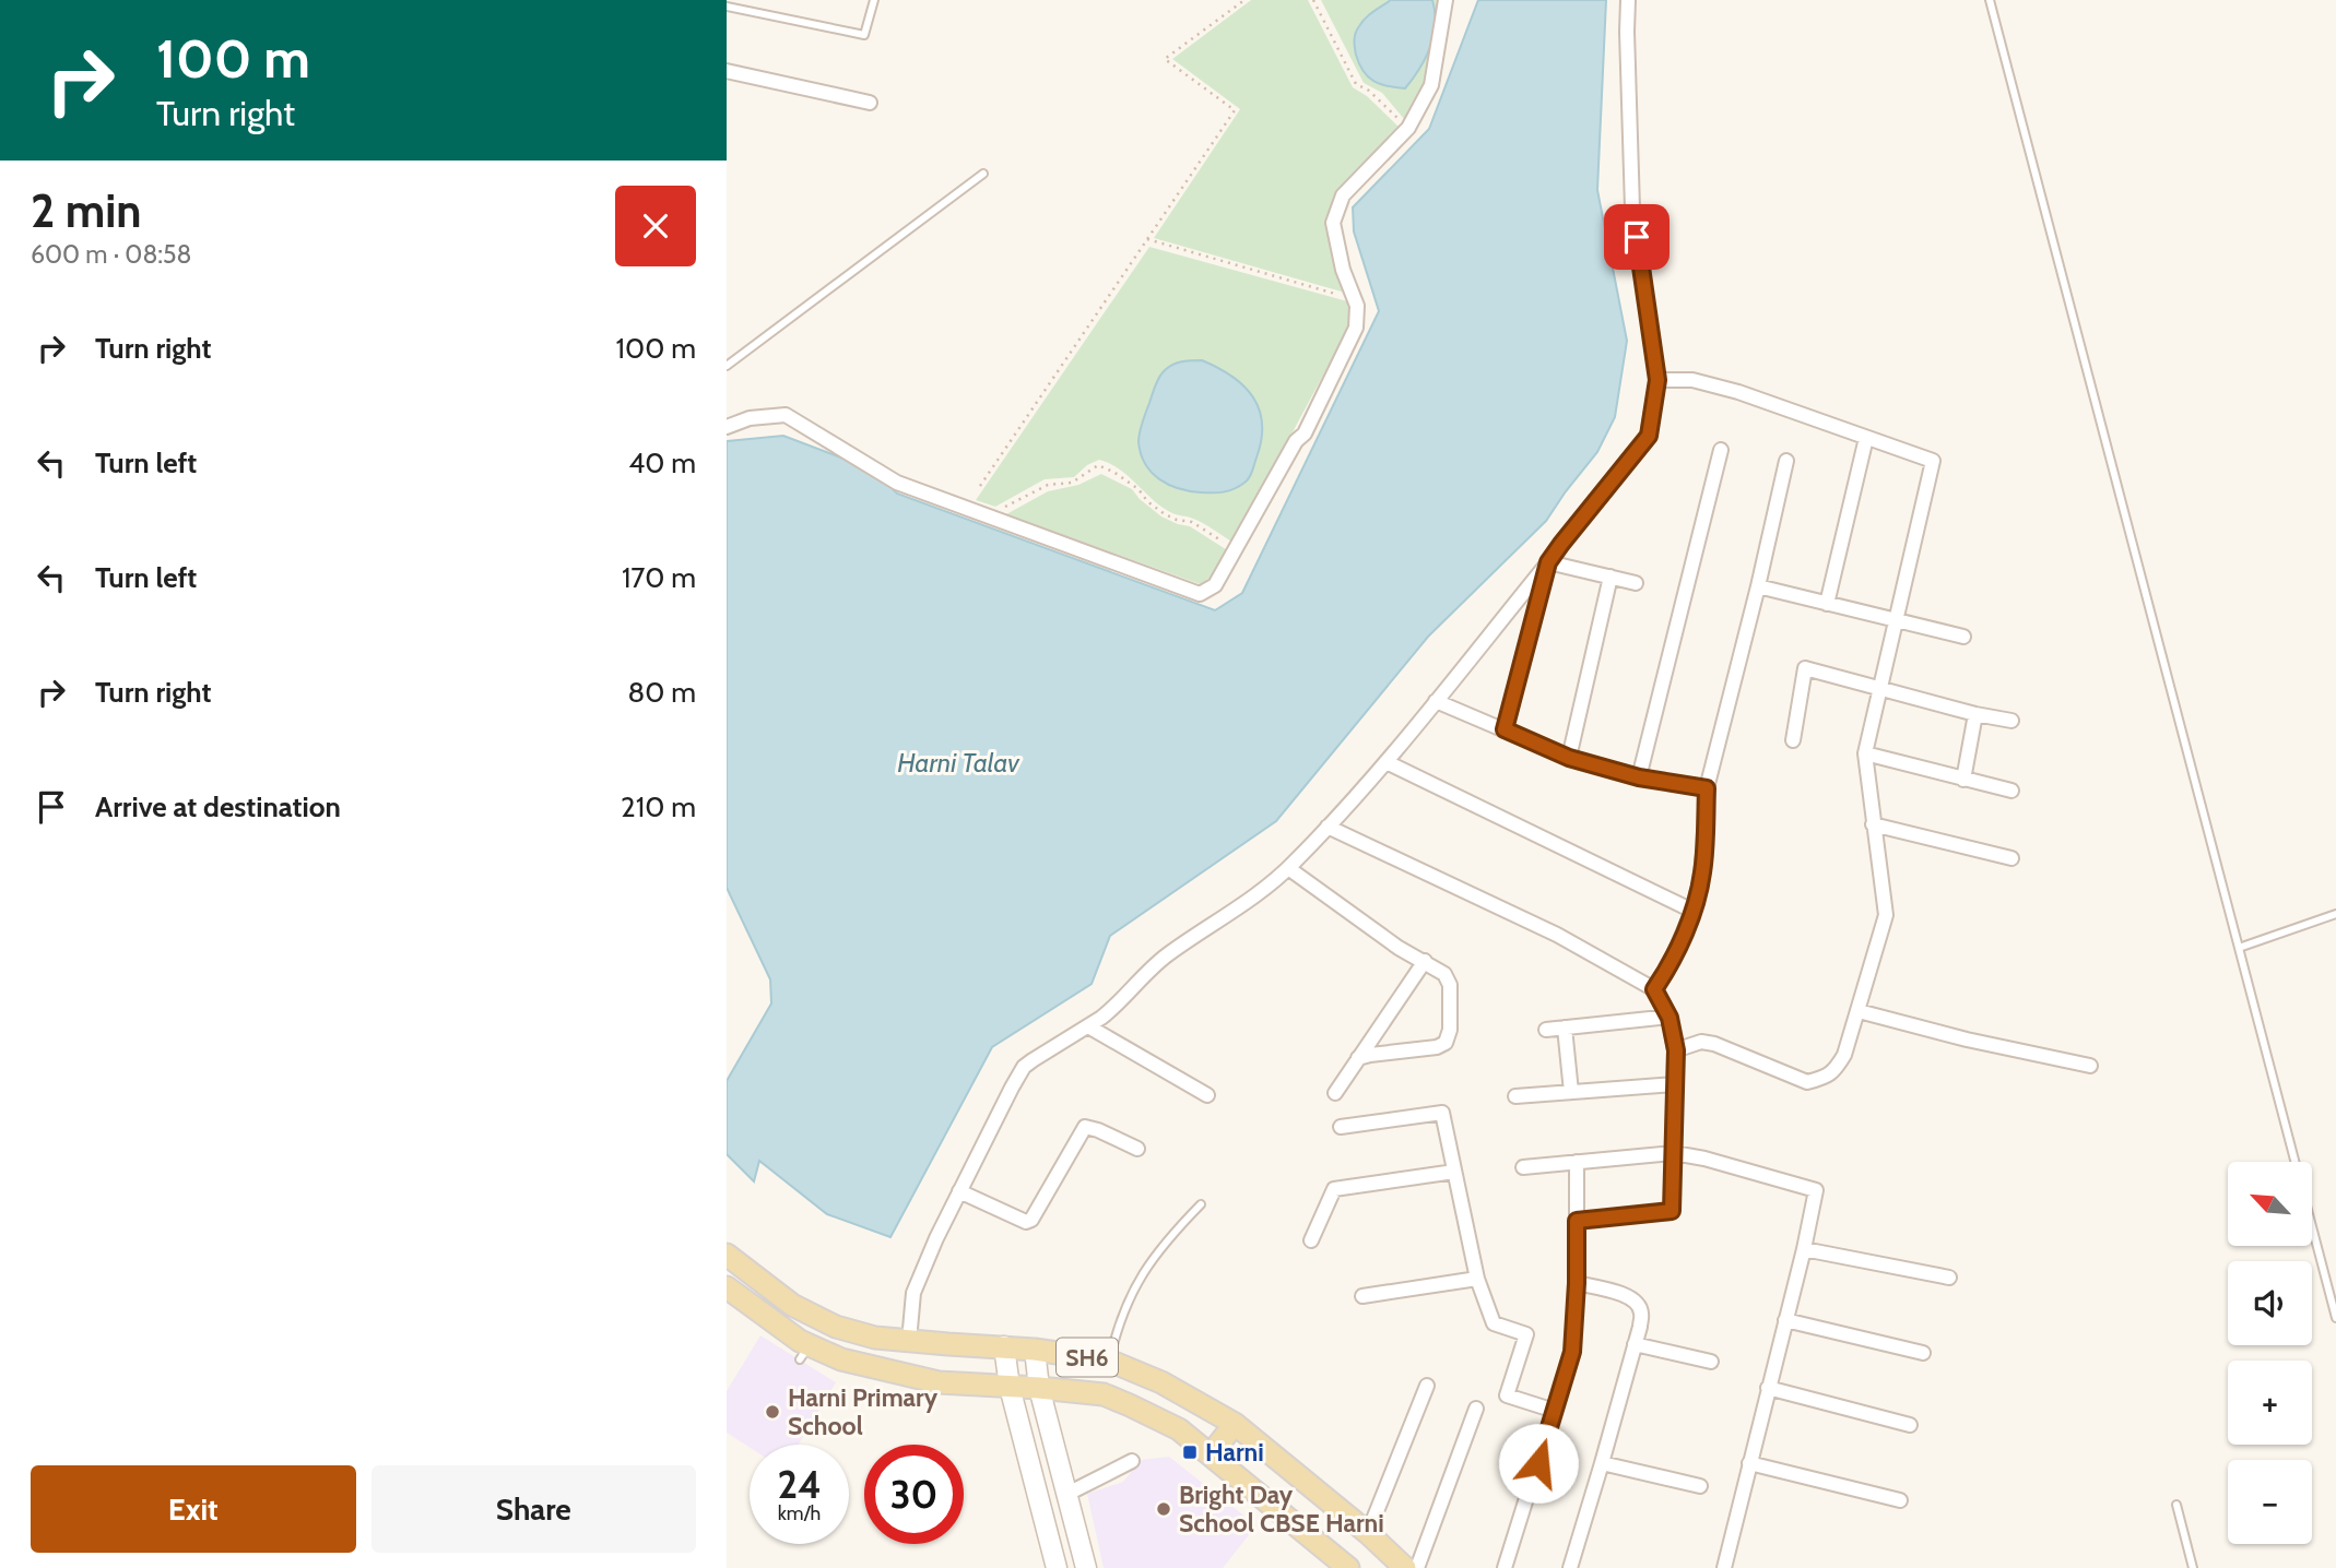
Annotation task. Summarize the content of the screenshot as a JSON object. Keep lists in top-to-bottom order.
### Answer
{
  "streets": {
    "main road": ["SH6"]
  },
  "water": ["Harni Talav"],
  "places": {
    "other": ["Harni Primary School", "Bright Day School CBSE Harni"],
    "transit": ["Harni"]
  },
  "north": "top left",
  "page": {
    "turn": ["100 m", "Turn right"],
    "heading": ["2 min", "600 m · 08:58"],
    "list": [
      {
        "name": "Turn right",
        "value": "100 m"
      },
      {
        "name": "Turn left",
        "value": "40 m"
      },
      {
        "name": "Turn left",
        "value": "170 m"
      },
      {
        "name": "Turn right",
        "value": "80 m"
      },
      {
        "name": "Arrive at destination",
        "value": "210 m"
      }
    ],
    "map_buttons": ["+", "−"],
    "speed": "24 km/h",
    "limit": "30",
    "buttons": ["Exit", "Share"]
  }
}
